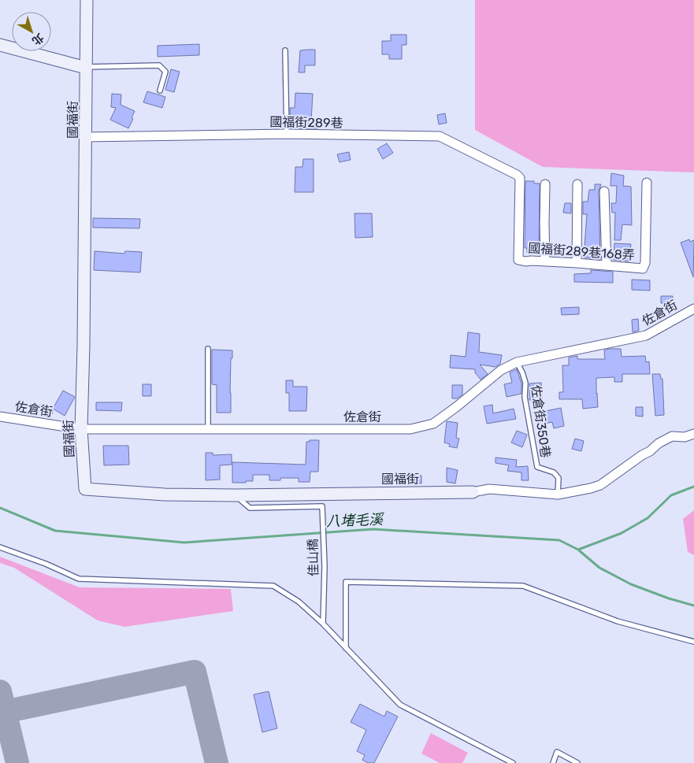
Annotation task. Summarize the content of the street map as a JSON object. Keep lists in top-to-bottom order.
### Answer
{
  "streets": {
    "street": [
      "國福街",
      "國福街289巷",
      "國福街289巷168弄",
      "佐倉街"
    ],
    "lane": ["佐倉街350巷", "佳山橋"]
  },
  "crossings": [
    ["國福街", "國福街289巷"],
    ["國福街", "佐倉街"],
    ["國福街", "佳山橋"],
    ["國福街289巷", "國福街289巷168弄"],
    ["佐倉街", "佐倉街350巷"]
  ],
  "water": ["八堵毛溪"],
  "north": "bottom right"
}
